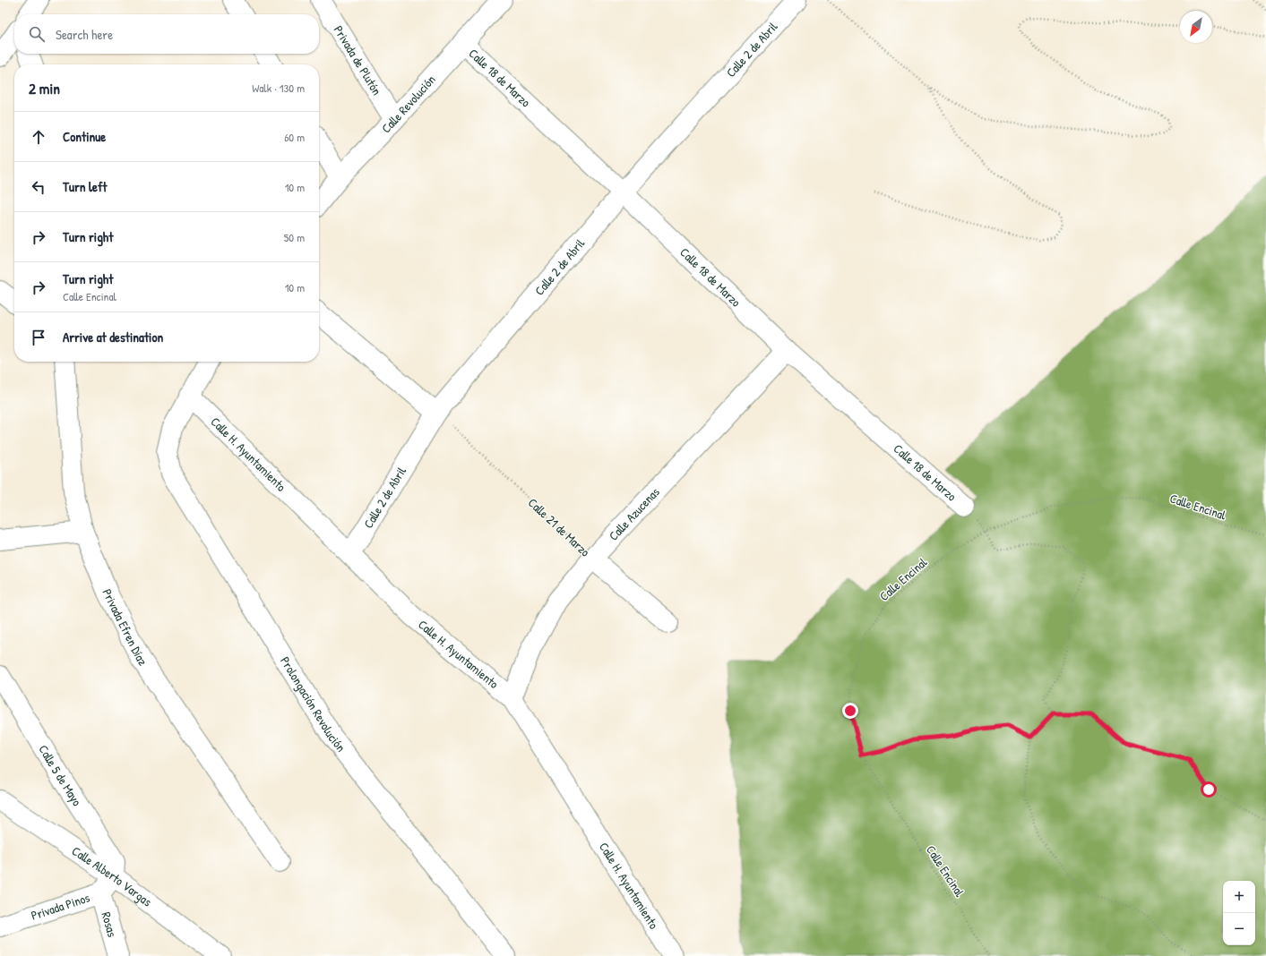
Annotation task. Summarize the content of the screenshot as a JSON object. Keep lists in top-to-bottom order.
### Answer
{
  "streets": {
    "street": [
      "Calle 2 de Abril",
      "Privada de Plutón",
      "Calle 18 de Marzo",
      "Calle Revolución",
      "Calle H. Ayuntamiento",
      "Calle Azucenas",
      "Calle 21 de Marzo",
      "Privada Efren Díaz",
      "Prolongación Revolución",
      "Calle 5 de Mayo",
      "Calle Alberto Vargas",
      "Privada Pinos",
      "Rosas"
    ],
    "path": ["Calle Encinal"]
  },
  "crossings": [
    ["Calle 2 de Abril", "Calle 18 de Marzo"],
    ["Calle 2 de Abril", "Calle H. Ayuntamiento"],
    ["Privada de Plutón", "Calle Revolución"],
    ["Calle 18 de Marzo", "Calle Revolución"],
    ["Calle 18 de Marzo", "Calle Azucenas"],
    ["Calle H. Ayuntamiento", "Calle Azucenas"],
    ["Calle H. Ayuntamiento", "Prolongación Revolución"],
    ["Calle Azucenas", "Calle 21 de Marzo"],
    ["Calle 5 de Mayo", "Calle Alberto Vargas"],
    ["Calle 5 de Mayo", "Privada Pinos"],
    ["Calle Alberto Vargas", "Privada Pinos"],
    ["Privada Pinos", "Rosas"]
  ],
  "north": "bottom left",
  "page": {
    "search": "Search here",
    "heading": ["2 min", "Walk · 130 m"],
    "list": [
      ["Continue", "60 m"],
      ["Turn left", "10 m"],
      ["Turn right", "50 m"],
      ["Turn right", "Calle Encinal", "10 m"],
      "Arrive at destination"
    ],
    "map_buttons": ["+", "−"]
  }
}
